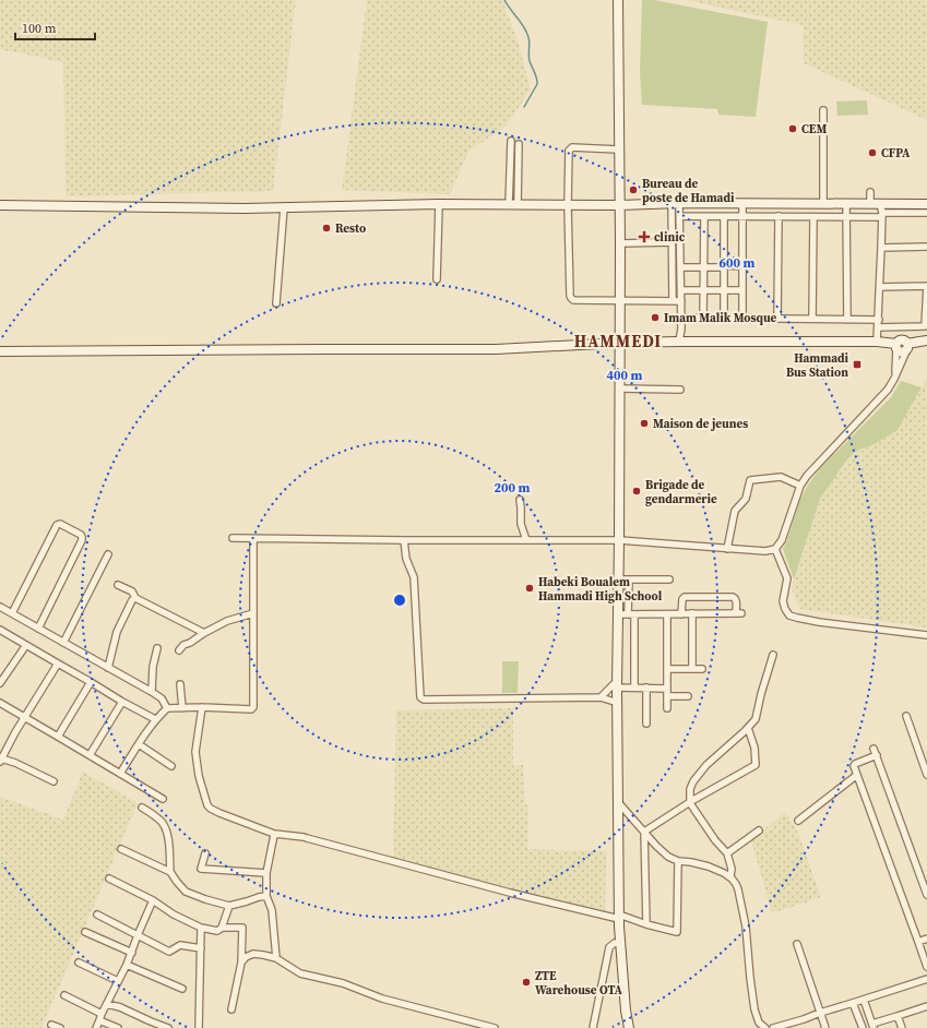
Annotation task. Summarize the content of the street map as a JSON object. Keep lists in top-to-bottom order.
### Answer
{
  "districts": ["HAMMEDI"],
  "places": {
    "other": [
      "CEM",
      "CFPA",
      "Bureau de poste de Hamadi",
      "Resto",
      "Imam Malik Mosque",
      "Maison de jeunes",
      "Brigade de gendarmerie",
      "Habeki Boualem Hammadi High School",
      "ZTE Warehouse OTA"
    ],
    "health": ["clinic"],
    "transit": ["Hammadi Bus Station"]
  },
  "scale_bar": "100 m",
  "rings": ["600 m", "400 m", "200 m"]
}
